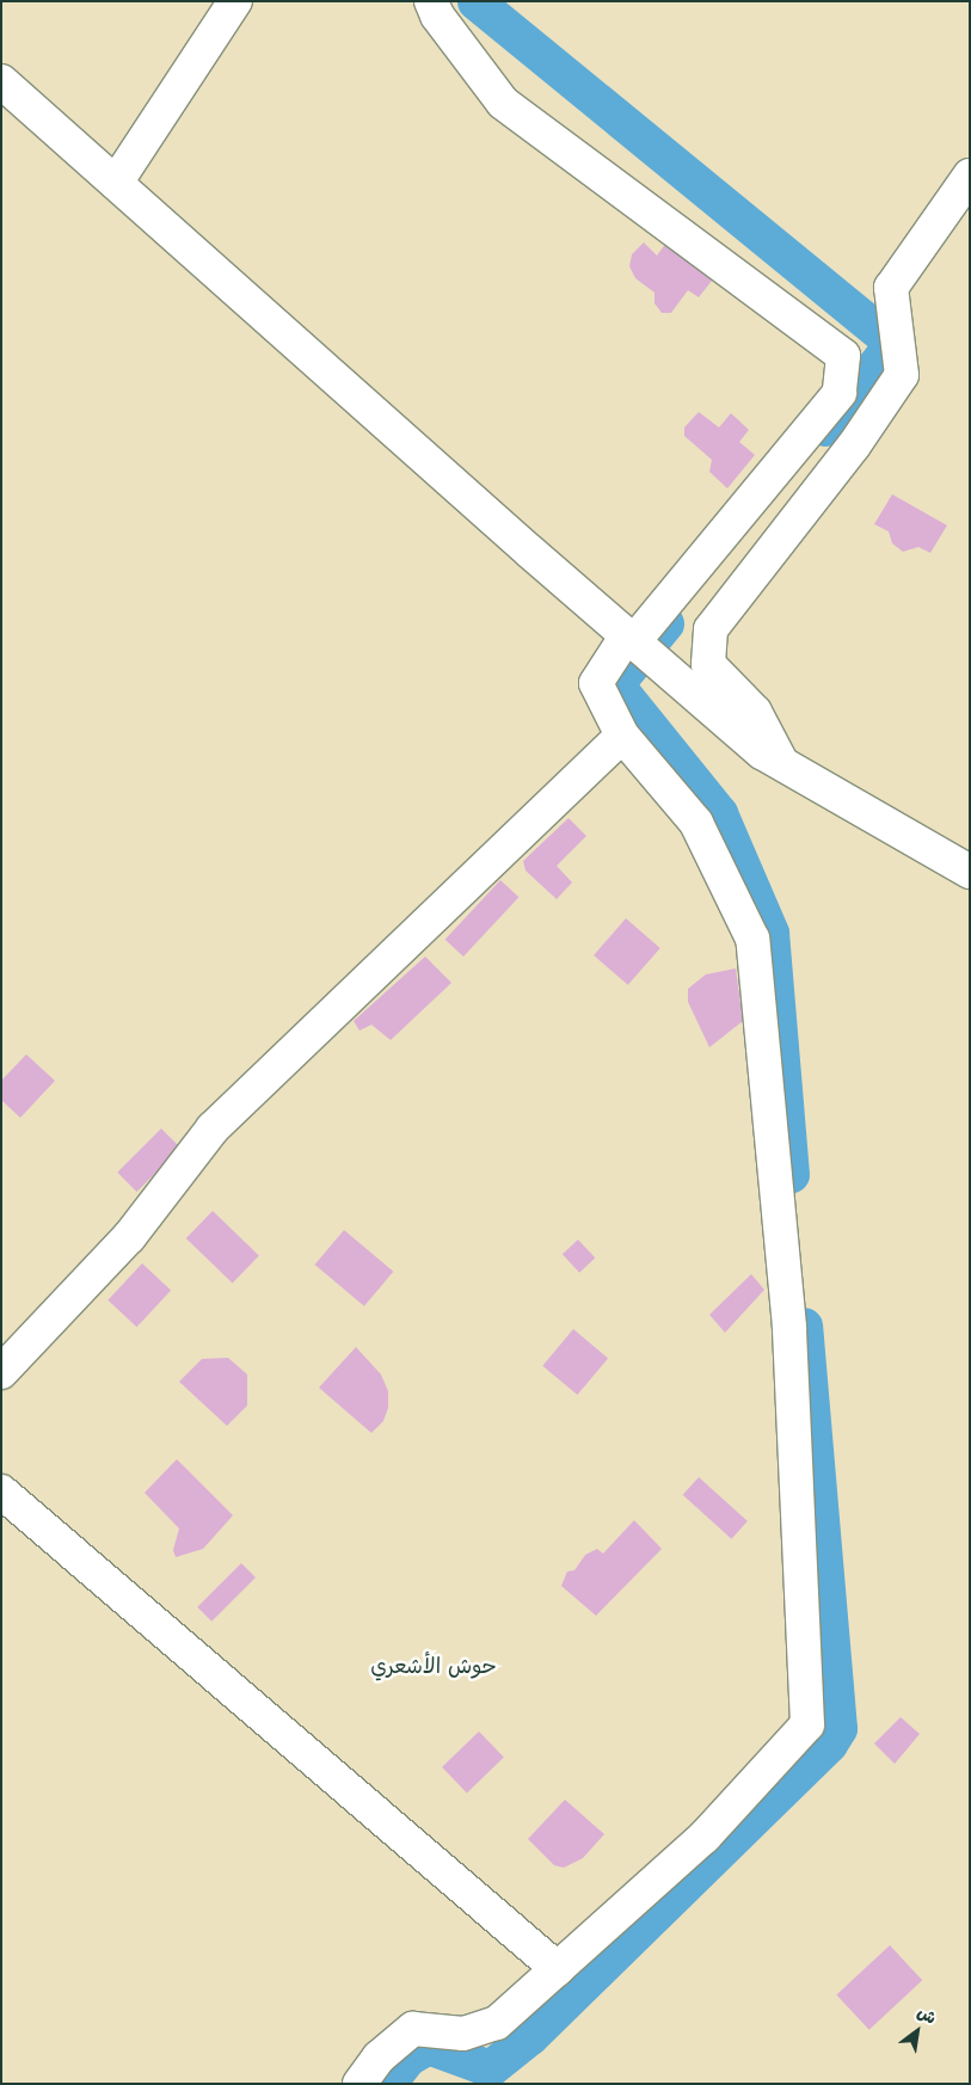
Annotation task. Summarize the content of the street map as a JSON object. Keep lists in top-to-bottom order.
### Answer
{
  "districts": ["حوش الأشعري"],
  "north": "top right"
}
